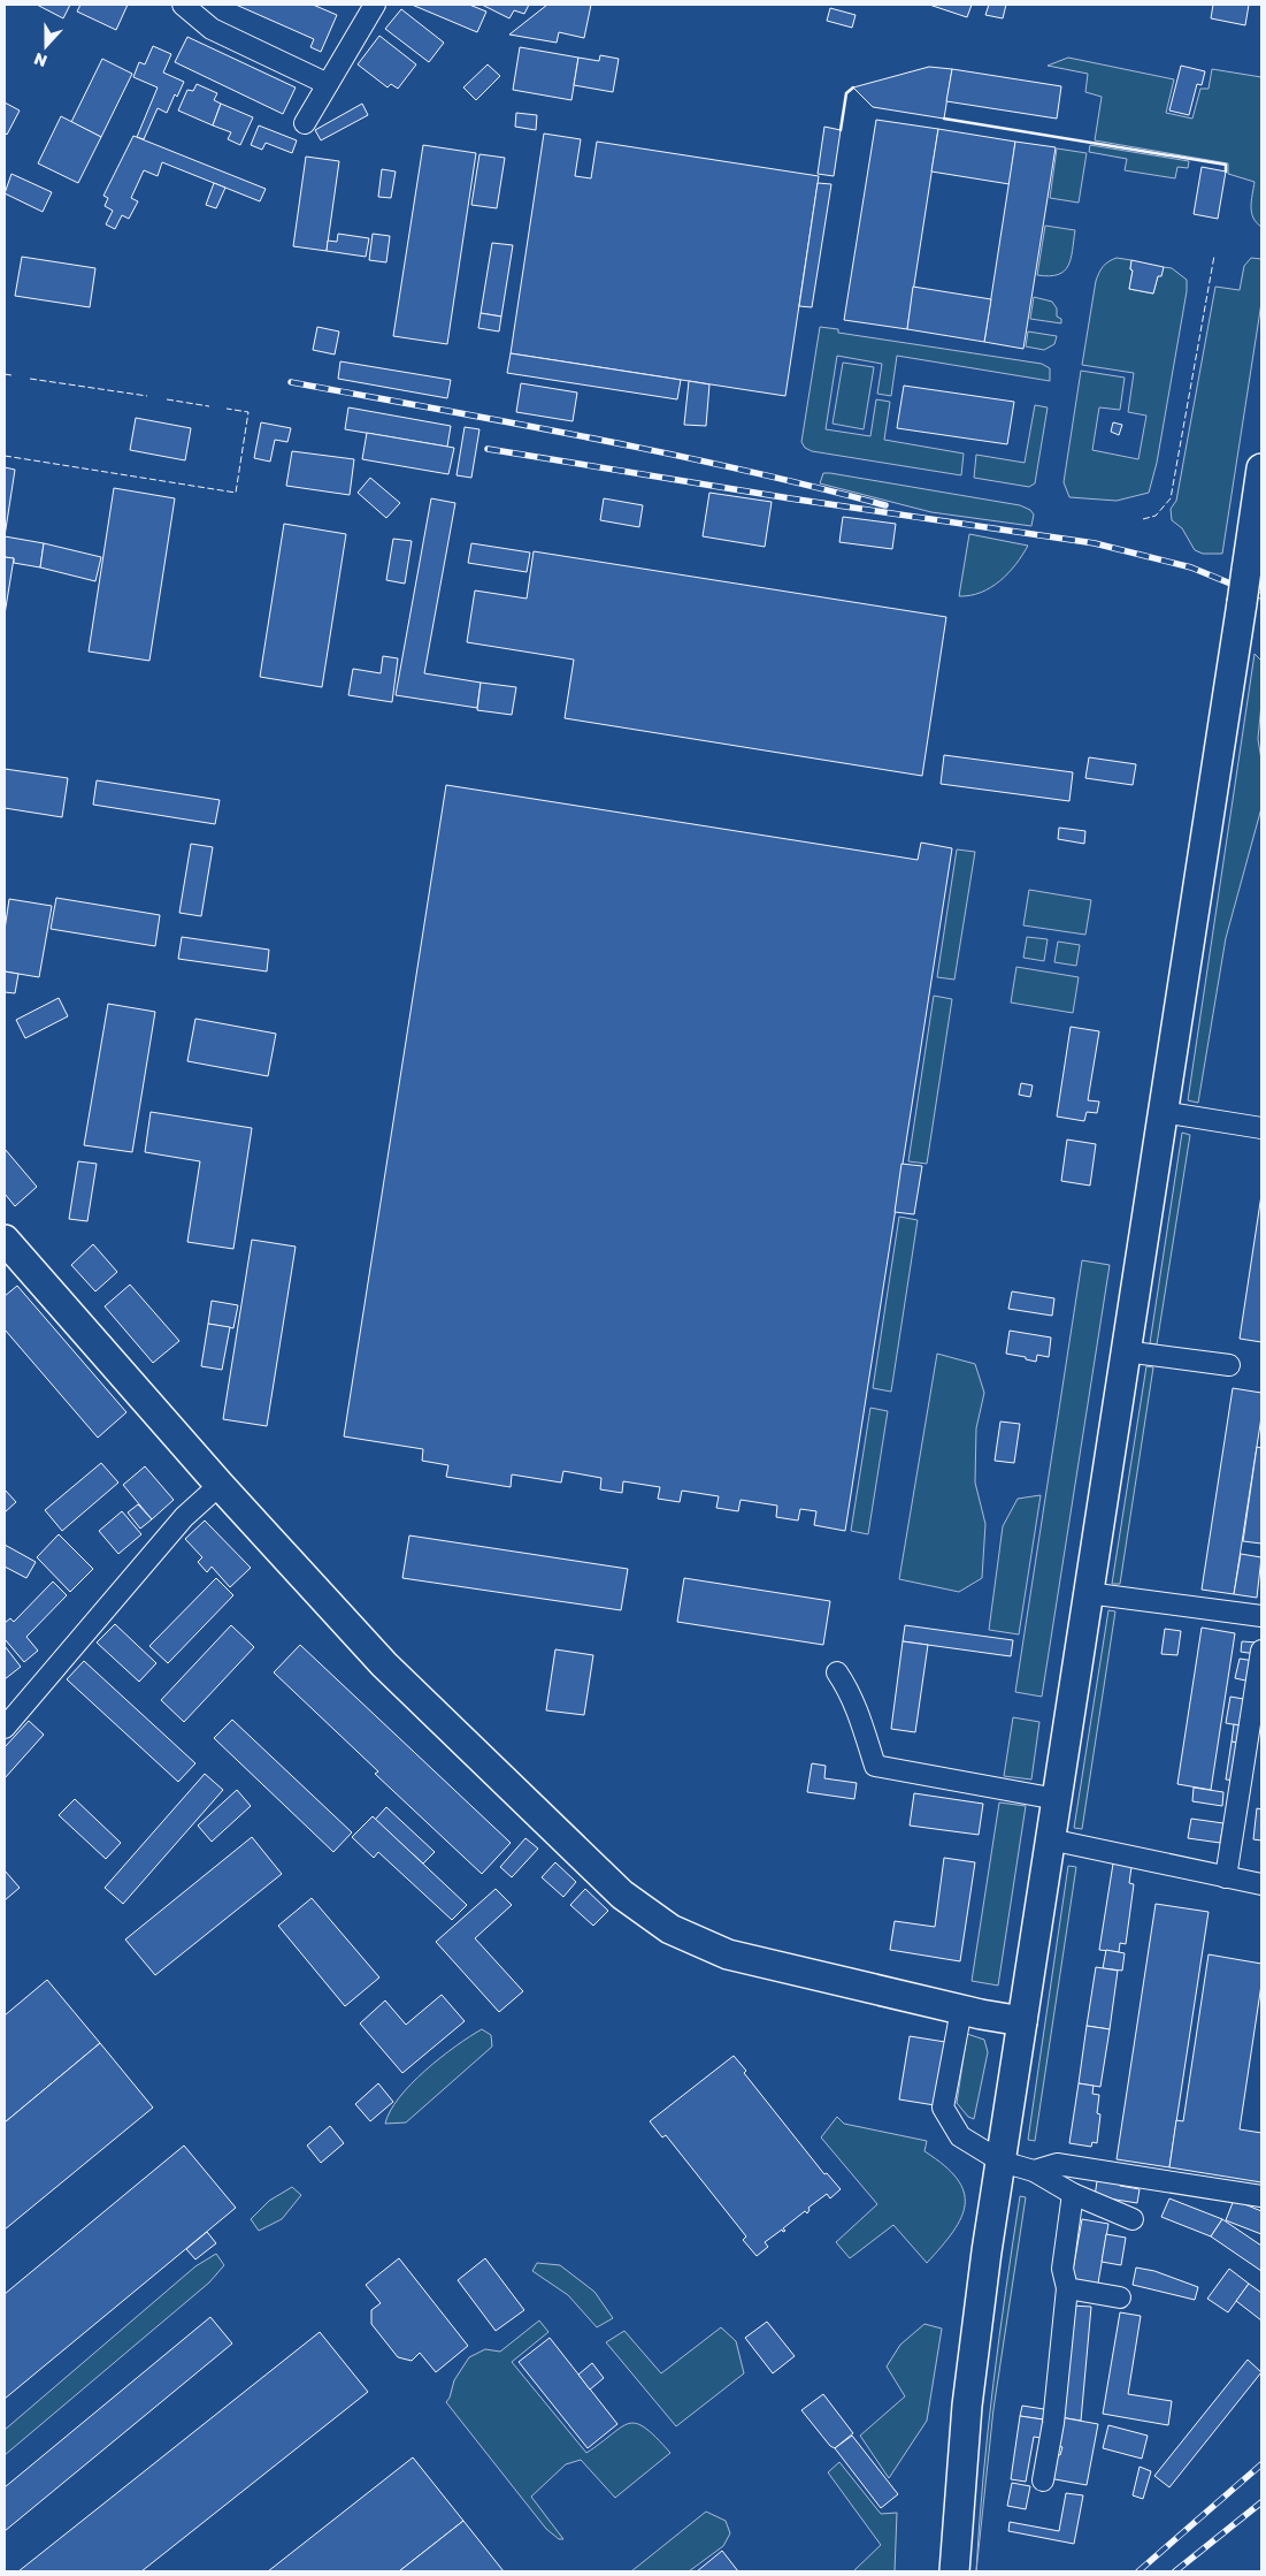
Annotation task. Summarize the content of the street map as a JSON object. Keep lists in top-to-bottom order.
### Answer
{
  "north": "bottom"
}
